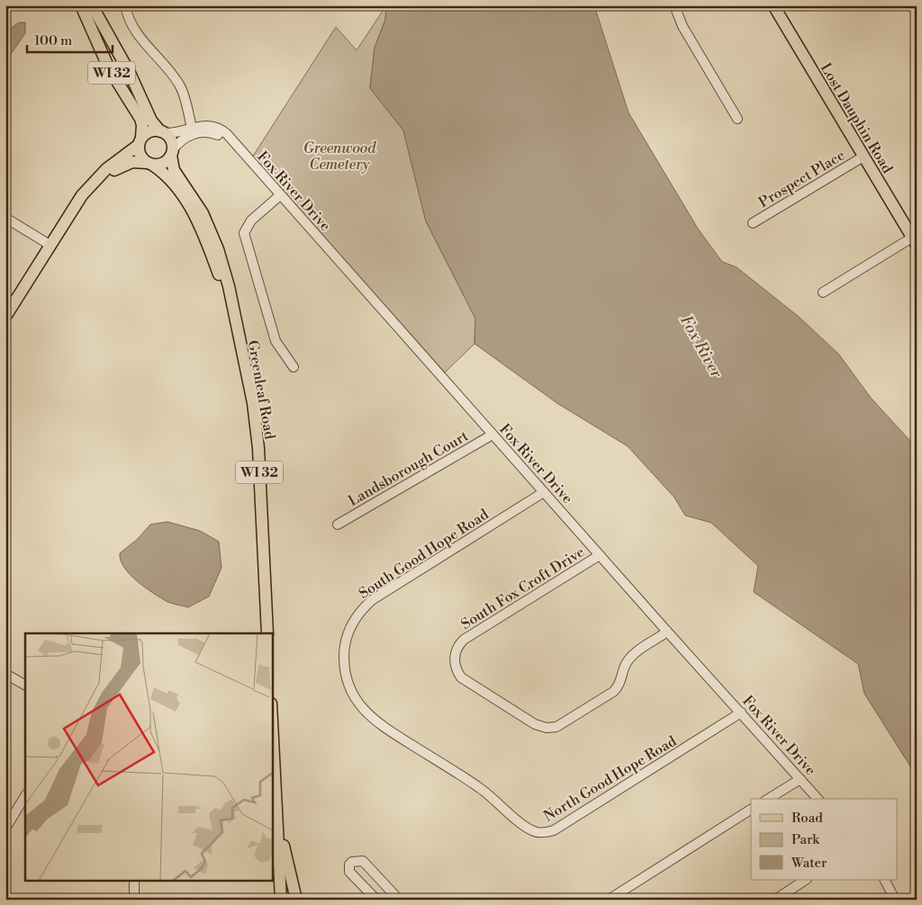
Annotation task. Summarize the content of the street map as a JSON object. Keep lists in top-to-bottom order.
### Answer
{
  "streets": {
    "main road": ["WI 32", "Lost Dauphin Road", "Greenleaf Road"],
    "street": [
      "Prospect Place",
      "Fox River Drive",
      "Landsborough Court",
      "South Good Hope Road",
      "South Fox Croft Drive",
      "North Good Hope Road"
    ]
  },
  "crossings": [
    ["WI 32", "Fox River Drive"],
    ["WI 32", "Greenleaf Road"],
    ["Lost Dauphin Road", "Prospect Place"],
    ["Fox River Drive", "Greenleaf Road"],
    ["Fox River Drive", "Landsborough Court"],
    ["Fox River Drive", "South Good Hope Road"],
    ["Fox River Drive", "South Fox Croft Drive"],
    ["Fox River Drive", "North Good Hope Road"],
    ["South Good Hope Road", "North Good Hope Road"]
  ],
  "water": ["Fox River"],
  "parks": ["Greenwood Cemetery"],
  "legend": ["Road", "Park", "Water"],
  "scale_bar": "100 m"
}
